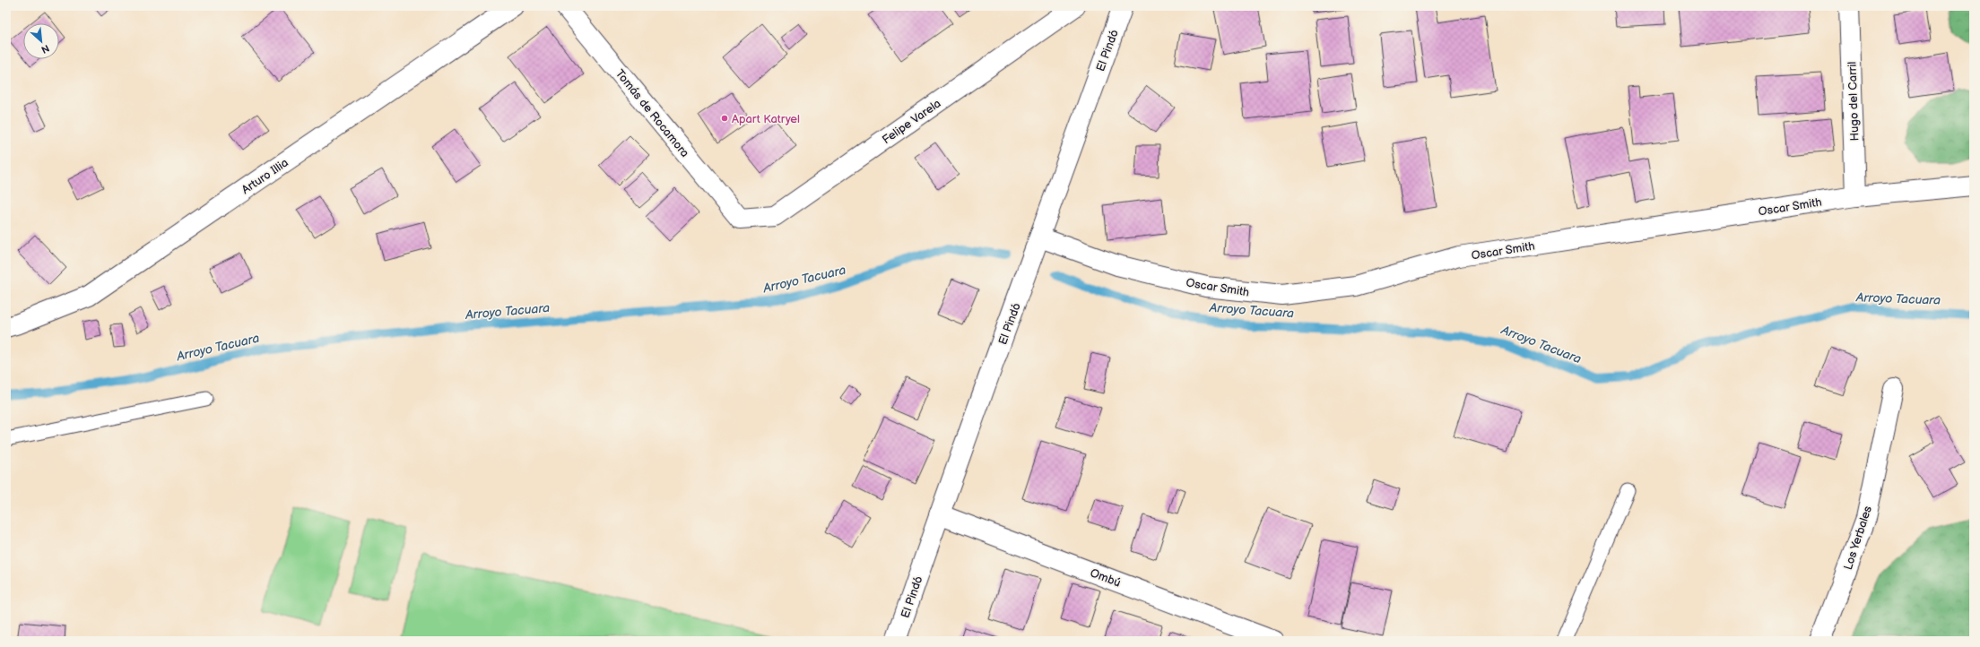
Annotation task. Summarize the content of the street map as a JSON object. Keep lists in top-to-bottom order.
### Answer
{
  "streets": {
    "street": [
      "El Pindó",
      "Hugo del Carril",
      "Tomás de Rocamora",
      "Felipe Varela",
      "Arturo Illia",
      "Oscar Smith",
      "Los Yerbales",
      "Ombú"
    ]
  },
  "crossings": [
    ["El Pindó", "Oscar Smith"],
    ["El Pindó", "Ombú"],
    ["Hugo del Carril", "Oscar Smith"],
    ["Tomás de Rocamora", "Felipe Varela"]
  ],
  "water": ["Arroyo Tacuara"],
  "places": ["Apart Katryel"],
  "north": "bottom right"
}
